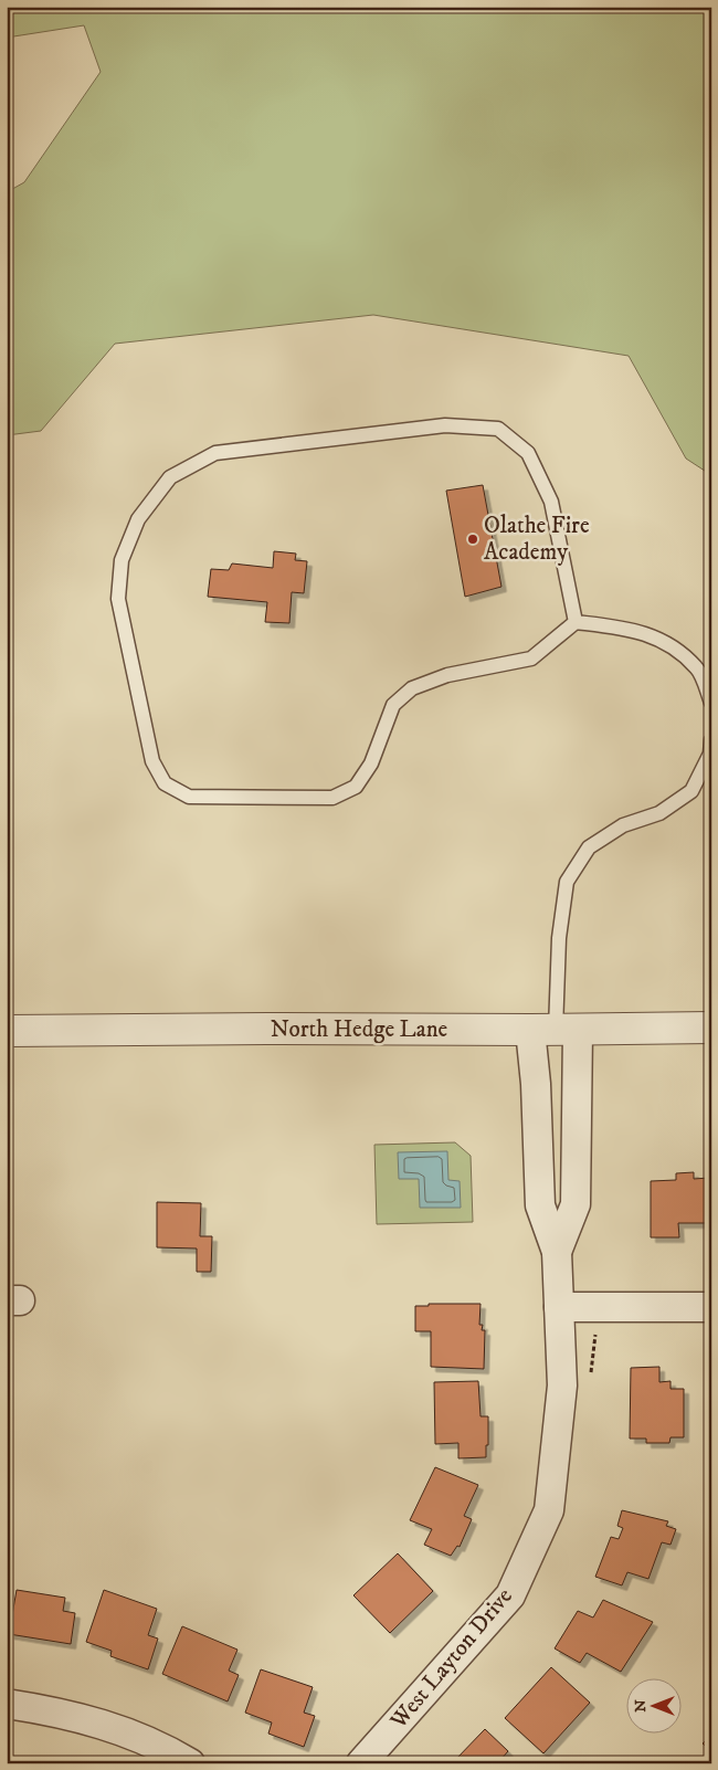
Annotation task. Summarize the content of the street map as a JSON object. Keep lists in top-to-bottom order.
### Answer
{
  "streets": {
    "street": ["North Hedge Lane", "West Layton Drive"]
  },
  "crossings": [
    ["North Hedge Lane", "West Layton Drive"]
  ],
  "places": ["Olathe Fire Academy"],
  "north": "left"
}
